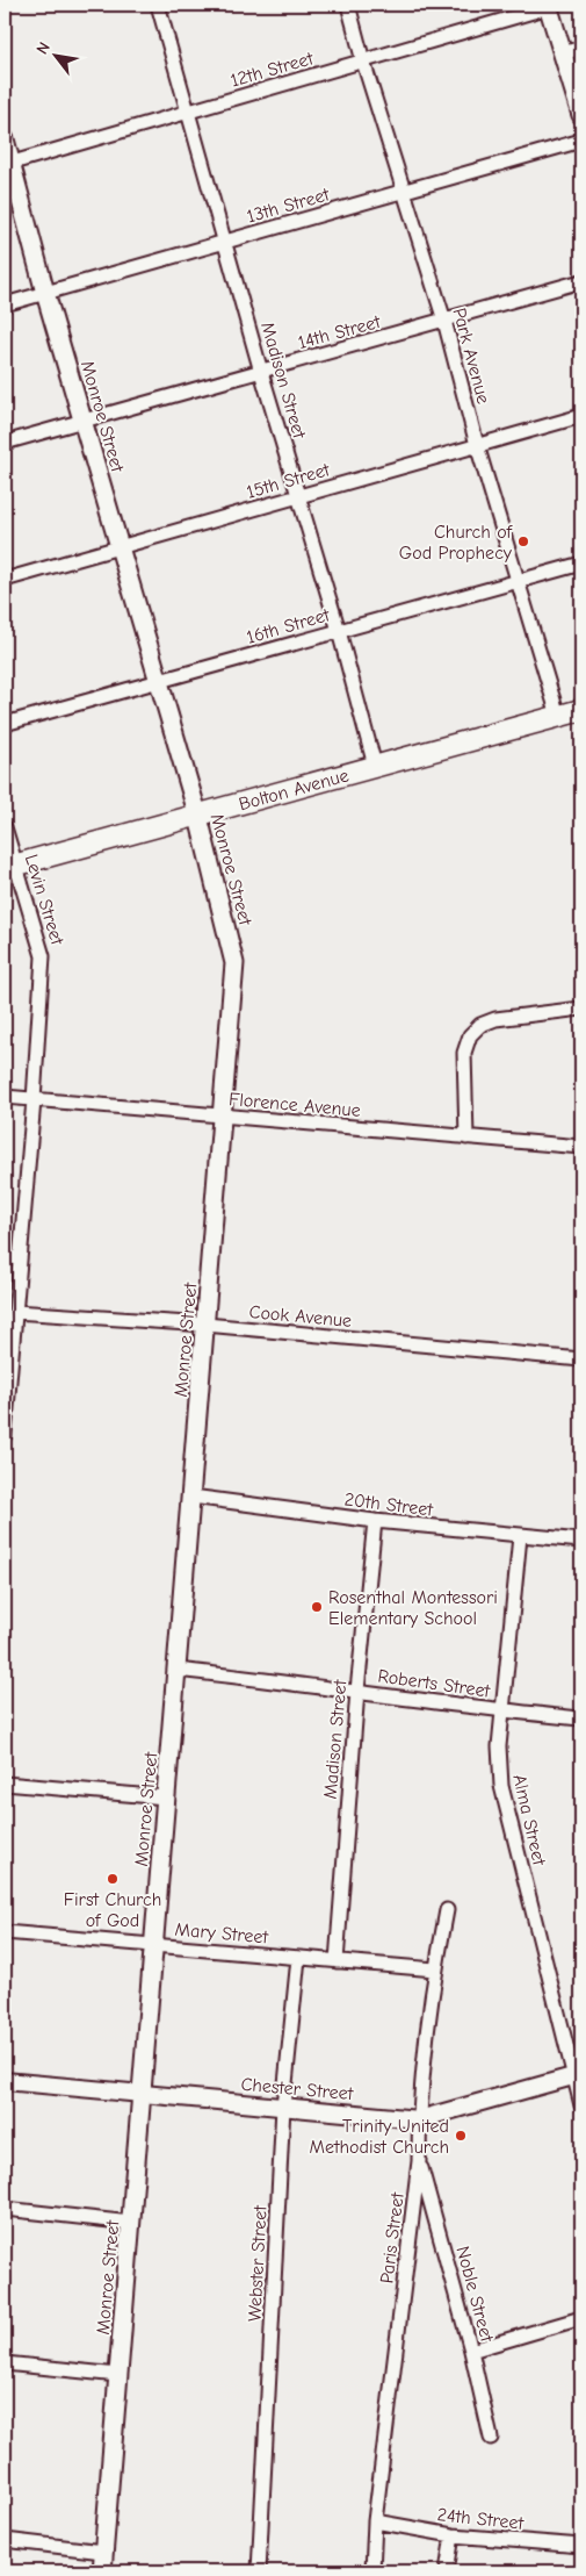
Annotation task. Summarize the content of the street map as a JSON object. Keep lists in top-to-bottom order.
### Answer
{
  "streets": {
    "main road": ["Monroe Street", "Bolton Avenue"],
    "street": [
      "12th Street",
      "13th Street",
      "14th Street",
      "Park Avenue",
      "Madison Street",
      "15th Street",
      "16th Street",
      "Levin Street",
      "Florence Avenue",
      "Cook Avenue",
      "20th Street",
      "Roberts Street",
      "Alma Street",
      "Mary Street",
      "Chester Street",
      "Paris Street",
      "Webster Street",
      "Noble Street",
      "24th Street"
    ]
  },
  "crossings": [
    ["12th Street", "Park Avenue"],
    ["12th Street", "Madison Street"],
    ["12th Street", "Monroe Street"],
    ["13th Street", "Park Avenue"],
    ["13th Street", "Madison Street"],
    ["13th Street", "Monroe Street"],
    ["14th Street", "Park Avenue"],
    ["14th Street", "Madison Street"],
    ["14th Street", "Monroe Street"],
    ["Park Avenue", "15th Street"],
    ["Park Avenue", "16th Street"],
    ["Park Avenue", "Bolton Avenue"],
    ["Madison Street", "15th Street"],
    ["Madison Street", "16th Street"],
    ["Madison Street", "Bolton Avenue"],
    ["Madison Street", "20th Street"],
    ["Madison Street", "Roberts Street"],
    ["Madison Street", "Mary Street"],
    ["Monroe Street", "15th Street"],
    ["Monroe Street", "16th Street"],
    ["Monroe Street", "Bolton Avenue"],
    ["Monroe Street", "Florence Avenue"],
    ["Monroe Street", "Cook Avenue"],
    ["Monroe Street", "20th Street"],
    ["Monroe Street", "Roberts Street"],
    ["Monroe Street", "Mary Street"],
    ["Monroe Street", "Chester Street"],
    ["Bolton Avenue", "Levin Street"],
    ["Levin Street", "Florence Avenue"],
    ["Levin Street", "Cook Avenue"],
    ["20th Street", "Alma Street"],
    ["Roberts Street", "Alma Street"],
    ["Alma Street", "Chester Street"],
    ["Mary Street", "Paris Street"],
    ["Mary Street", "Webster Street"],
    ["Chester Street", "Paris Street"],
    ["Chester Street", "Webster Street"],
    ["Paris Street", "Noble Street"],
    ["Paris Street", "24th Street"]
  ],
  "places": [
    "Church of God Prophecy",
    "Rosenthal Montessori Elementary School",
    "First Church of God",
    "Trinity United Methodist Church"
  ],
  "north": "top left"
}
